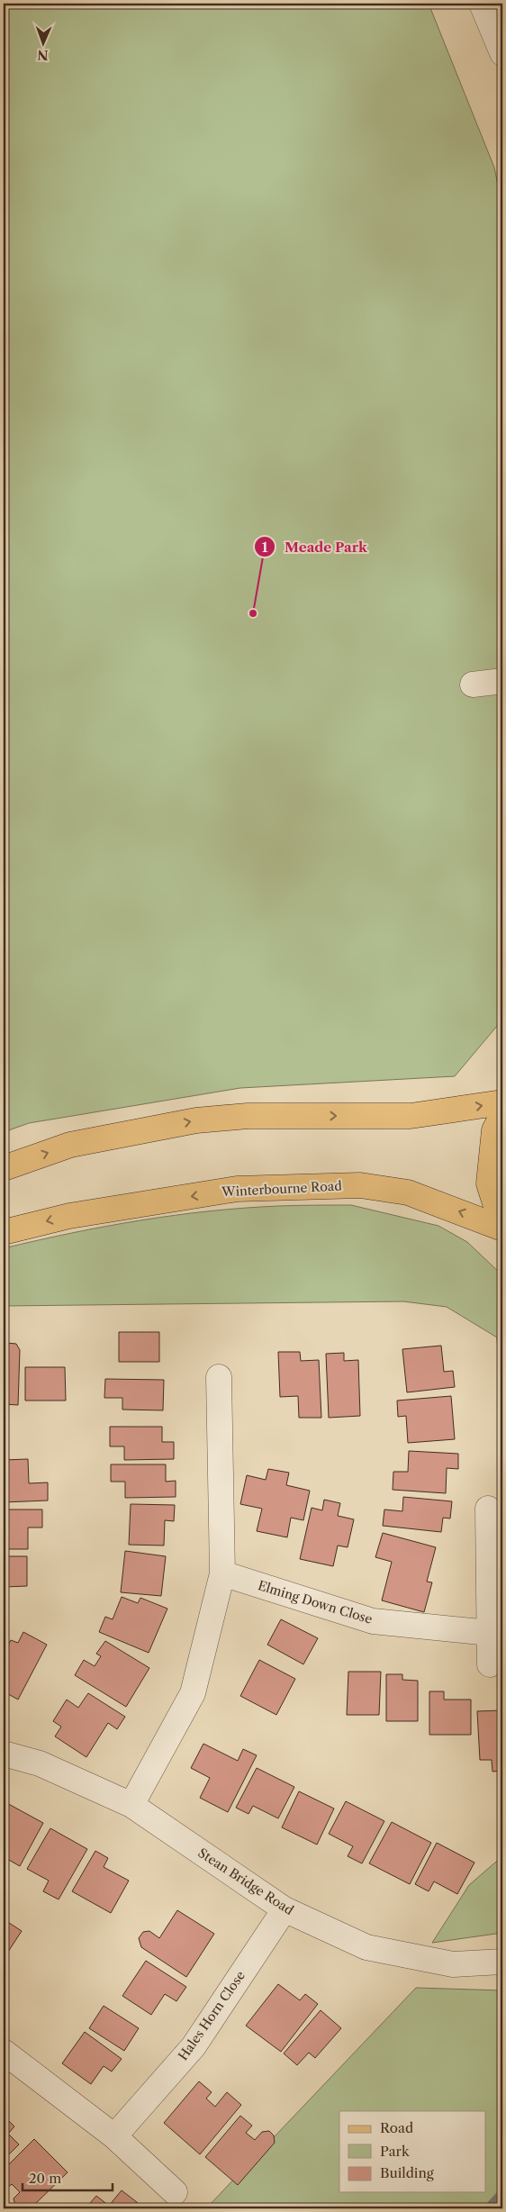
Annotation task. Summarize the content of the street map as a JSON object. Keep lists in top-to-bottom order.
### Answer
{
  "streets": {
    "main road": ["Winterbourne Road"],
    "street": ["Elming Down Close", "Stean Bridge Road", "Hales Horn Close"]
  },
  "crossings": [
    ["Stean Bridge Road", "Hales Horn Close"]
  ],
  "places": ["Meade Park"],
  "legend": ["Road", "Park", "Building"],
  "scale_bar": "20 m",
  "north": "bottom"
}
